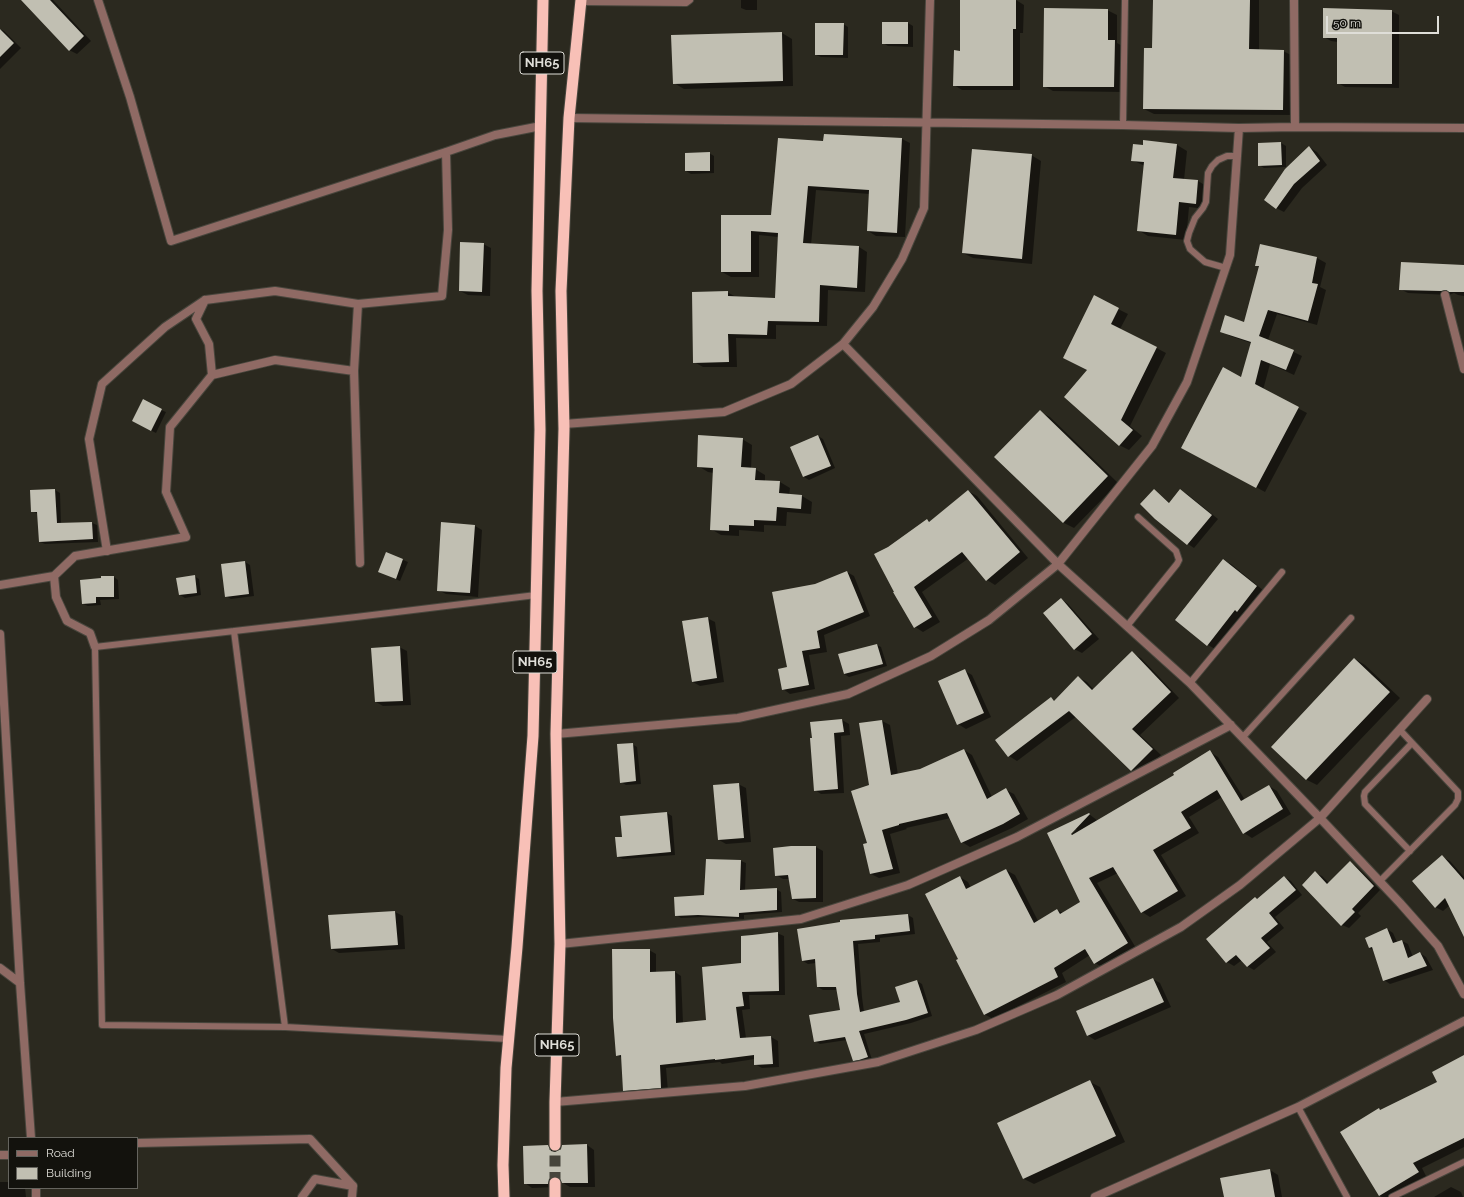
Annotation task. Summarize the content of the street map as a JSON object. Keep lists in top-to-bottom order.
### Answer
{
  "streets": {
    "highway": ["NH65"]
  },
  "legend": ["Road", "Building"],
  "scale_bar": "50 m"
}
